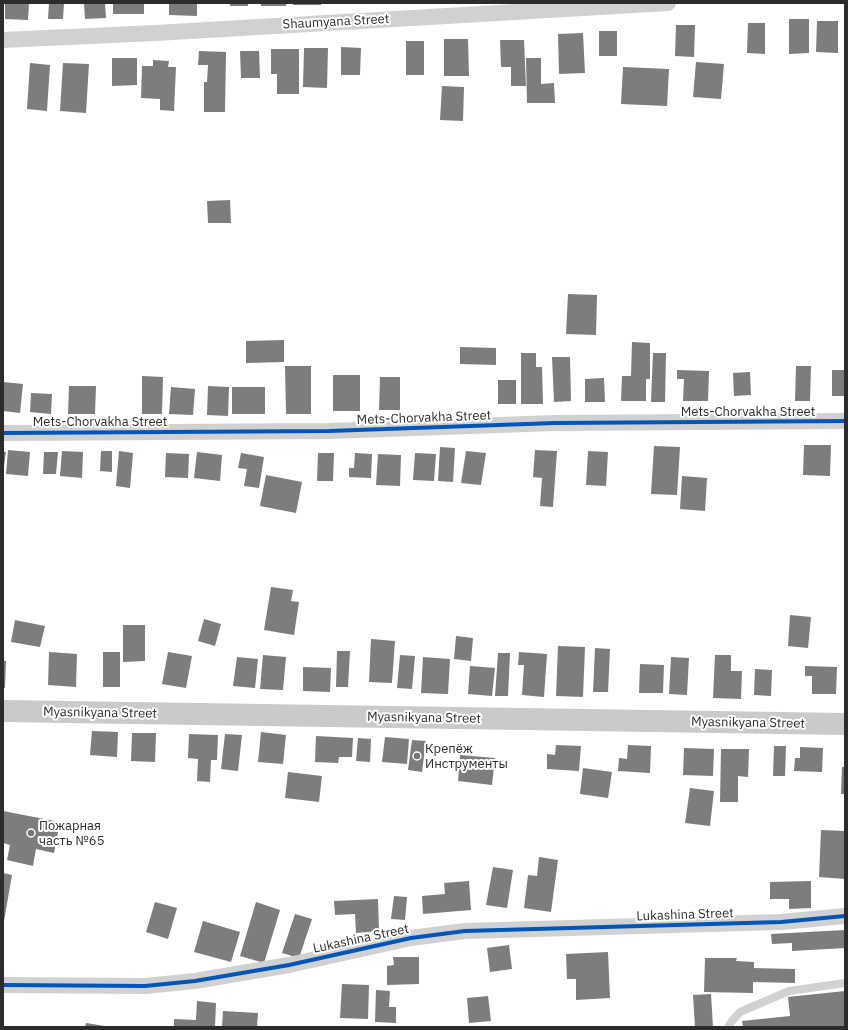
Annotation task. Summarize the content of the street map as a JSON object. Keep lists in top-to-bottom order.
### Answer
{
  "streets": {
    "street": [
      "Shaumyana Street",
      "Mets-Chorvakha Street",
      "Myasnikyana Street",
      "Lukashina Street"
    ]
  },
  "places": ["Крепёж Инструменты", "Пожарная часть №65"]
}
